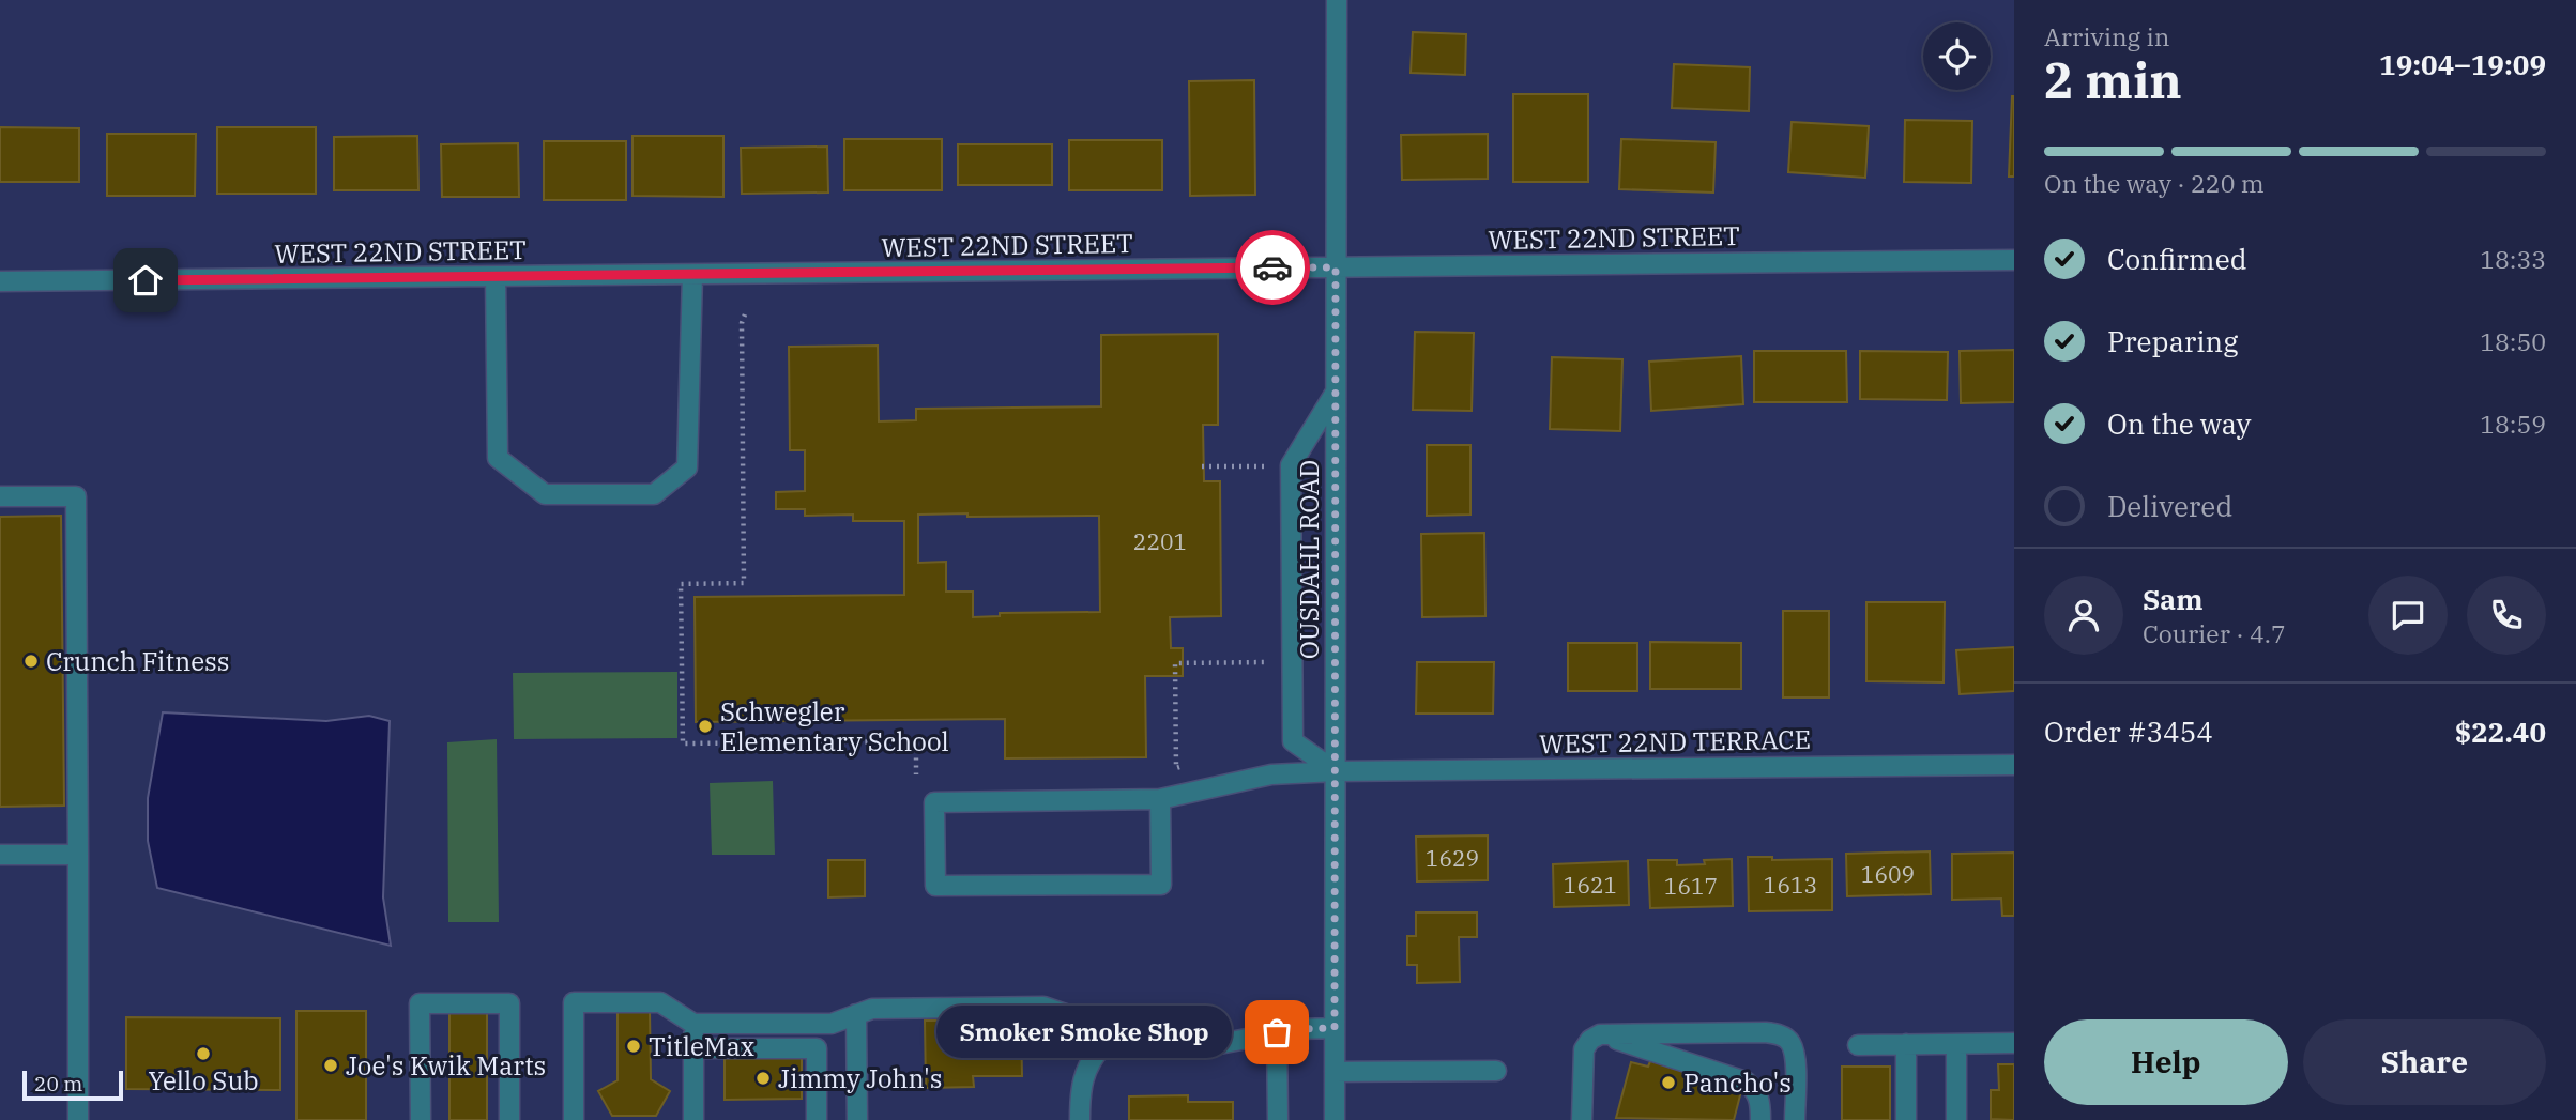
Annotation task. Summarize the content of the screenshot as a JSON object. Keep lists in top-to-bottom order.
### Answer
{
  "streets": {
    "street": ["WEST 22ND STREET", "OUSDAHL ROAD", "WEST 22ND TERRACE"]
  },
  "crossings": [
    ["WEST 22ND STREET", "OUSDAHL ROAD"],
    ["OUSDAHL ROAD", "WEST 22ND TERRACE"]
  ],
  "places": [
    "Crunch Fitness",
    "Schwegler Elementary School",
    "Smoker Smoke Shop",
    "TitleMax",
    "Yello Sub",
    "Joe's Kwik Marts",
    "Jimmy John's",
    "Pancho's"
  ],
  "house_numbers": [
    "2201",
    "1629",
    "1609",
    "1621",
    "1613",
    "1617"
  ],
  "scale_bar": "20 m",
  "page": {
    "heading": ["2 min", "Arriving in", "19:04–19:09"],
    "panel": [
      "Sam",
      "Courier · 4.7",
      "Order #3454",
      "$22.40"
    ],
    "bar": "On the way · 220 m",
    "list": [
      ["Confirmed", "18:33"],
      ["Preparing", "18:50"],
      ["On the way", "18:59"],
      "Delivered"
    ],
    "buttons": ["Help", "Share"],
    "bubble": "Smoker Smoke Shop",
    "scale": "20 m"
  }
}
